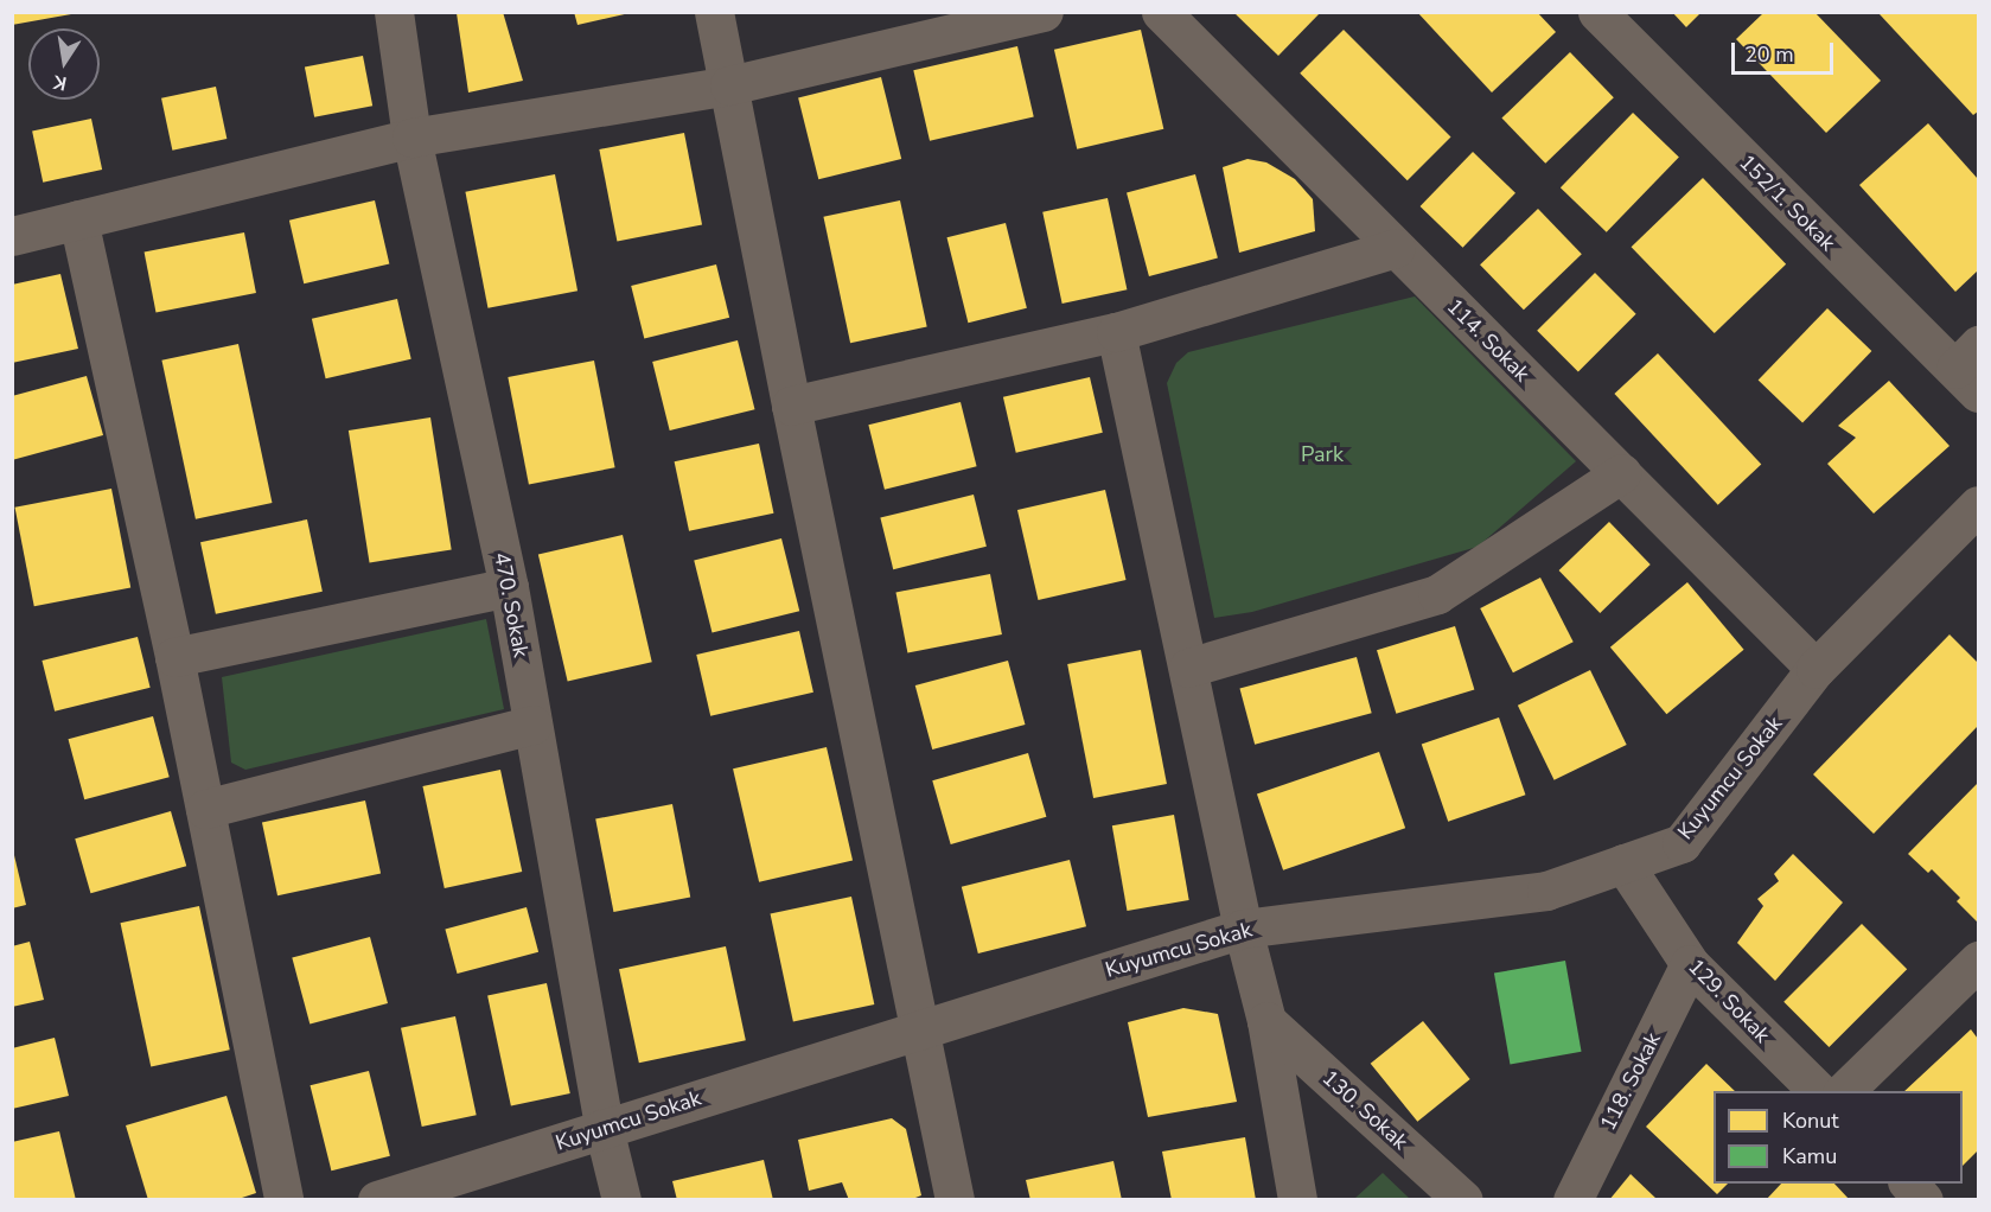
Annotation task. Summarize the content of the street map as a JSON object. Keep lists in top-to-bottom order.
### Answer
{
  "streets": {
    "street": [
      "152/1. Sokak",
      "114. Sokak",
      "470. Sokak",
      "Kuyumcu Sokak",
      "129. Sokak",
      "118. Sokak",
      "130. Sokak"
    ]
  },
  "crossings": [
    ["114. Sokak", "Kuyumcu Sokak"],
    ["470. Sokak", "Kuyumcu Sokak"],
    ["Kuyumcu Sokak", "129. Sokak"],
    ["129. Sokak", "118. Sokak"]
  ],
  "parks": ["Park"],
  "legend": ["Konut", "Kamu"],
  "scale_bar": "20 m",
  "north": "bottom"
}
